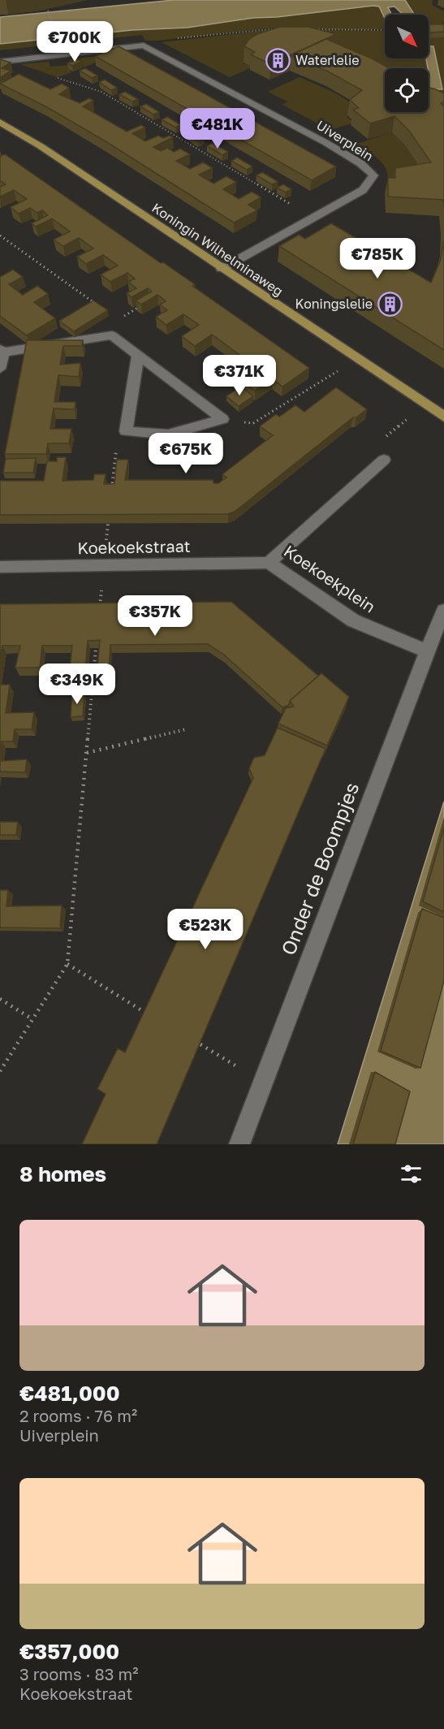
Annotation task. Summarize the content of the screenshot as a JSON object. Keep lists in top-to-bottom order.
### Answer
{
  "streets": {
    "main road": ["Koningin Wilhelminaweg"],
    "street": [
      "Uiverplein",
      "Koekoekstraat",
      "Koekoekplein",
      "Onder de Boompjes"
    ]
  },
  "crossings": [
    ["Uiverplein", "Koningin Wilhelminaweg"],
    ["Koekoekstraat", "Koekoekplein"],
    ["Koekoekplein", "Onder de Boompjes"]
  ],
  "places": {
    "building": ["Waterlelie", "Koningslelie"]
  },
  "north": "bottom right",
  "page": {
    "price": [
      "€700K",
      "€481K",
      "€785K",
      "€371K",
      "€675K",
      "€357K",
      "€349K",
      "€523K"
    ],
    "heading": "8 homes",
    "list": [
      {
        "name": "€481,000",
        "note": "2 rooms · 76 m² · Uiverplein"
      },
      {
        "name": "€357,000",
        "note": "3 rooms · 83 m² · Koekoekstraat"
      }
    ]
  }
}
